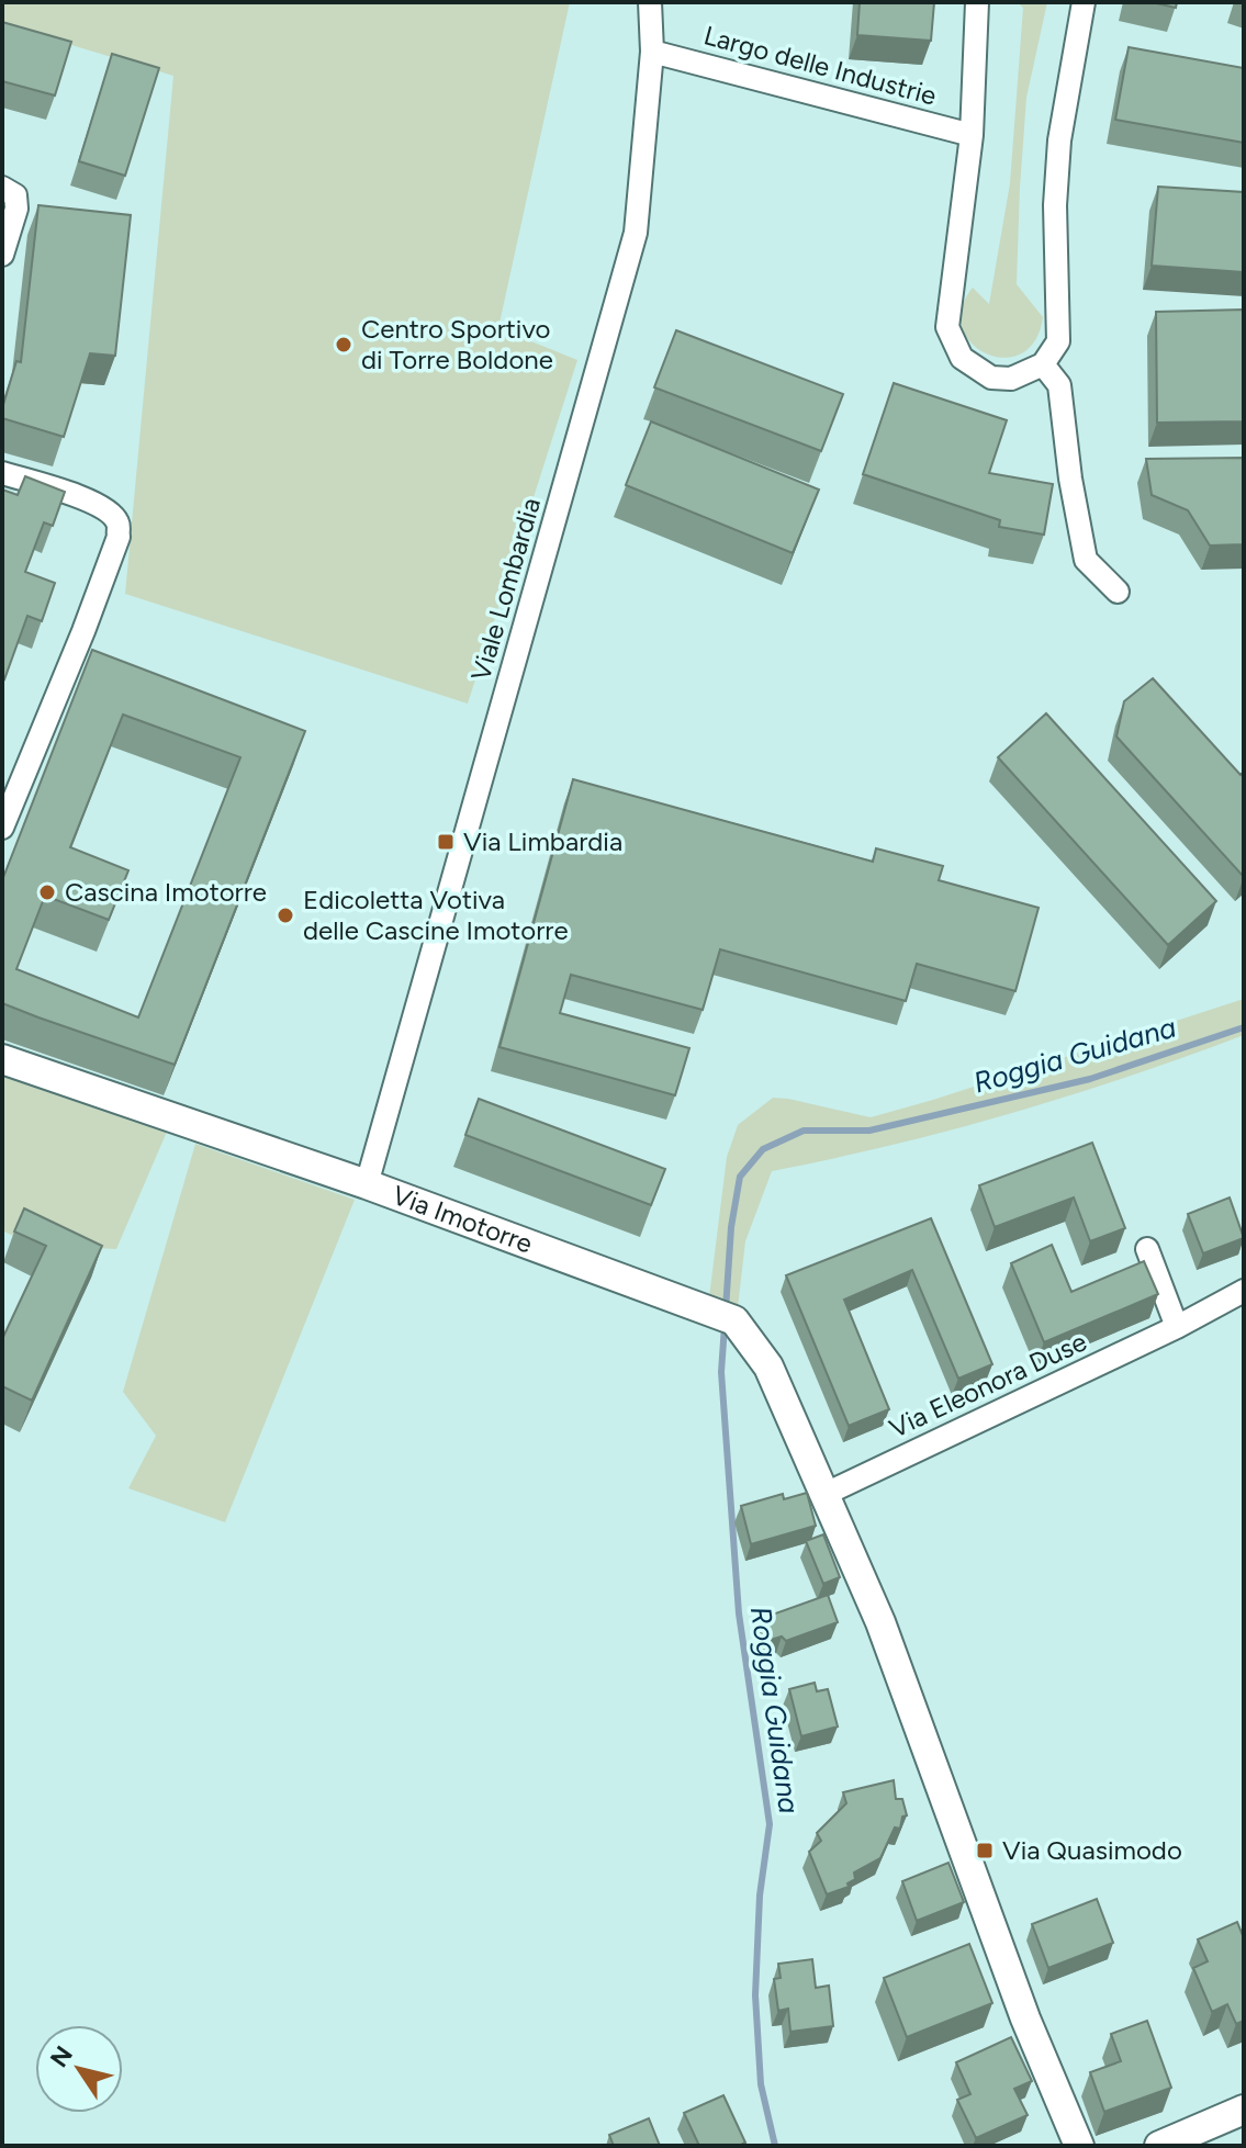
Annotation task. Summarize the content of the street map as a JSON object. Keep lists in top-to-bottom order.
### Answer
{
  "streets": {
    "street": [
      "Largo delle Industrie",
      "Viale Lombardia",
      "Via Imotorre",
      "Via Eleonora Duse"
    ]
  },
  "crossings": [
    ["Largo delle Industrie", "Viale Lombardia"],
    ["Viale Lombardia", "Via Imotorre"],
    ["Via Imotorre", "Via Eleonora Duse"]
  ],
  "water": ["Roggia Guidana"],
  "places": {
    "other": ["Centro Sportivo di Torre Boldone", "Cascina Imotorre", "Edicoletta Votiva delle Cascine Imotorre"],
    "transit": ["Via Limbardia", "Via Quasimodo"]
  },
  "north": "top left"
}
